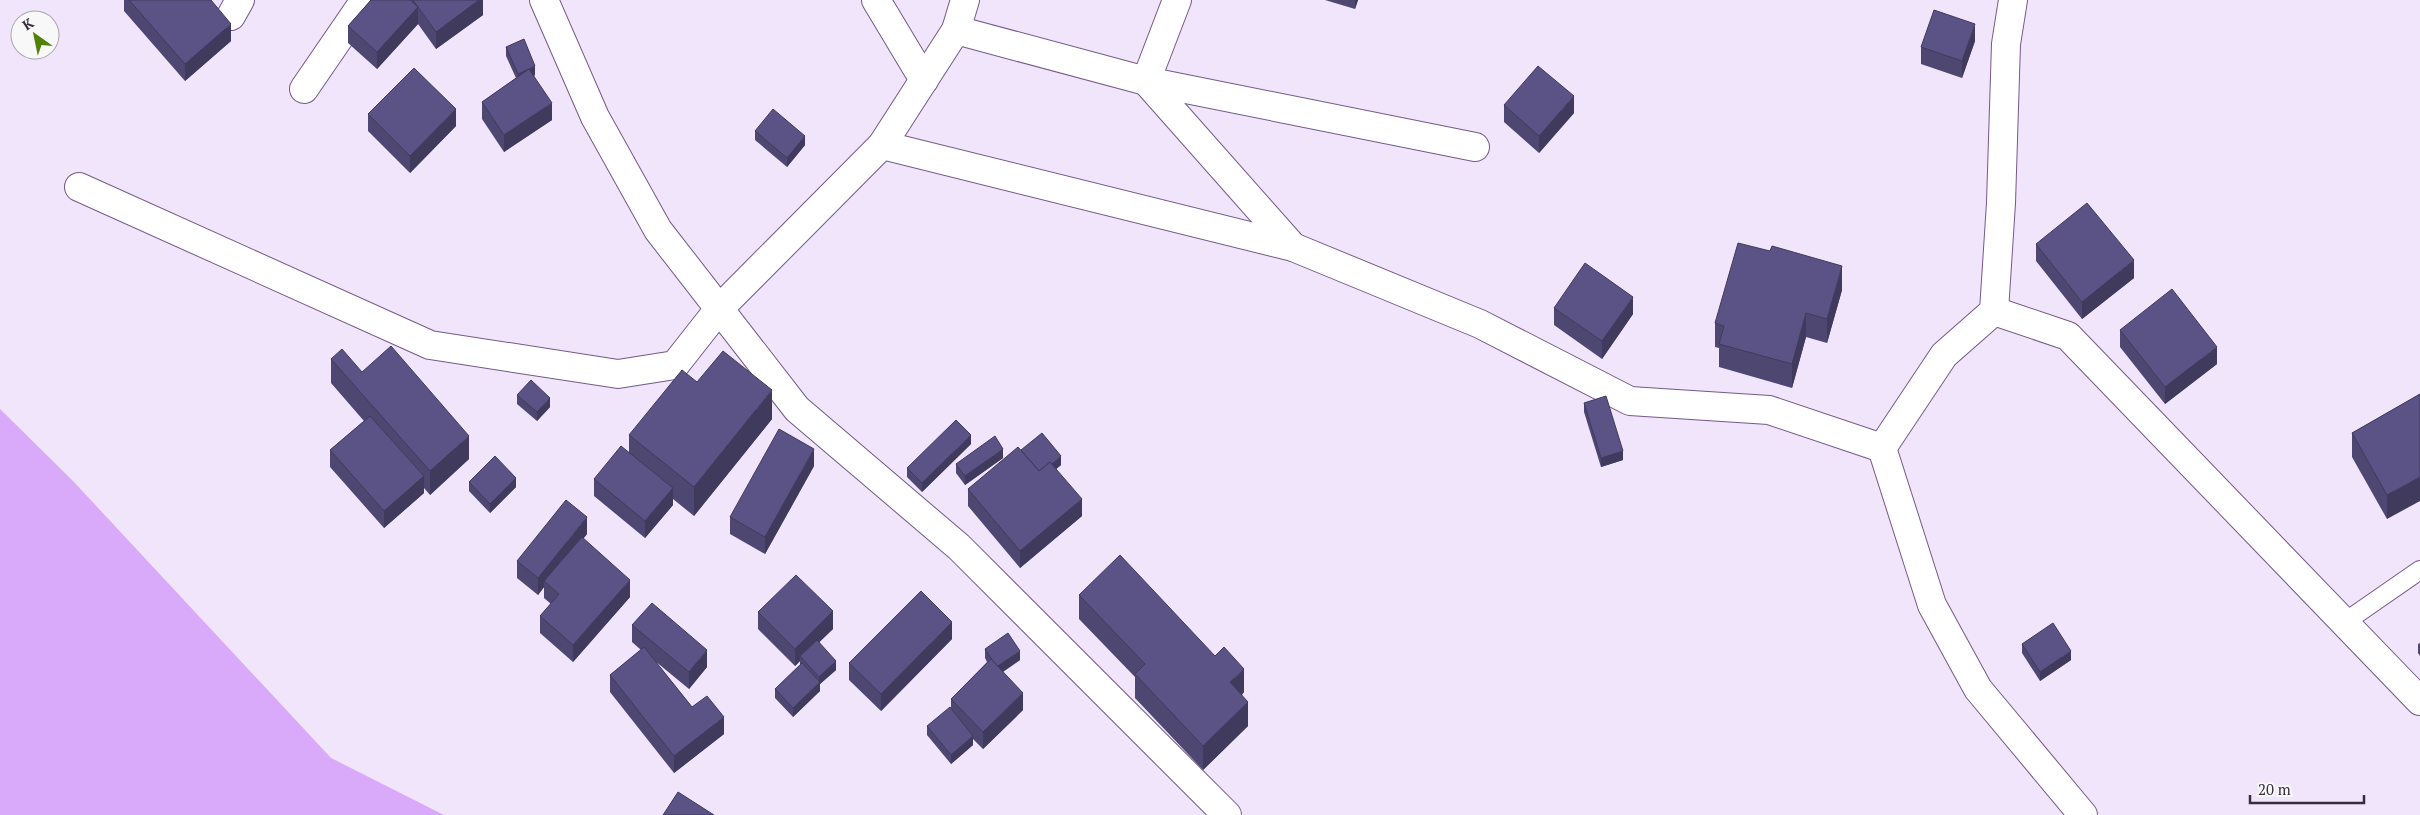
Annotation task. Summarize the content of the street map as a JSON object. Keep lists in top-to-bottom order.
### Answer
{
  "scale_bar": "20 m",
  "north": "top left"
}
